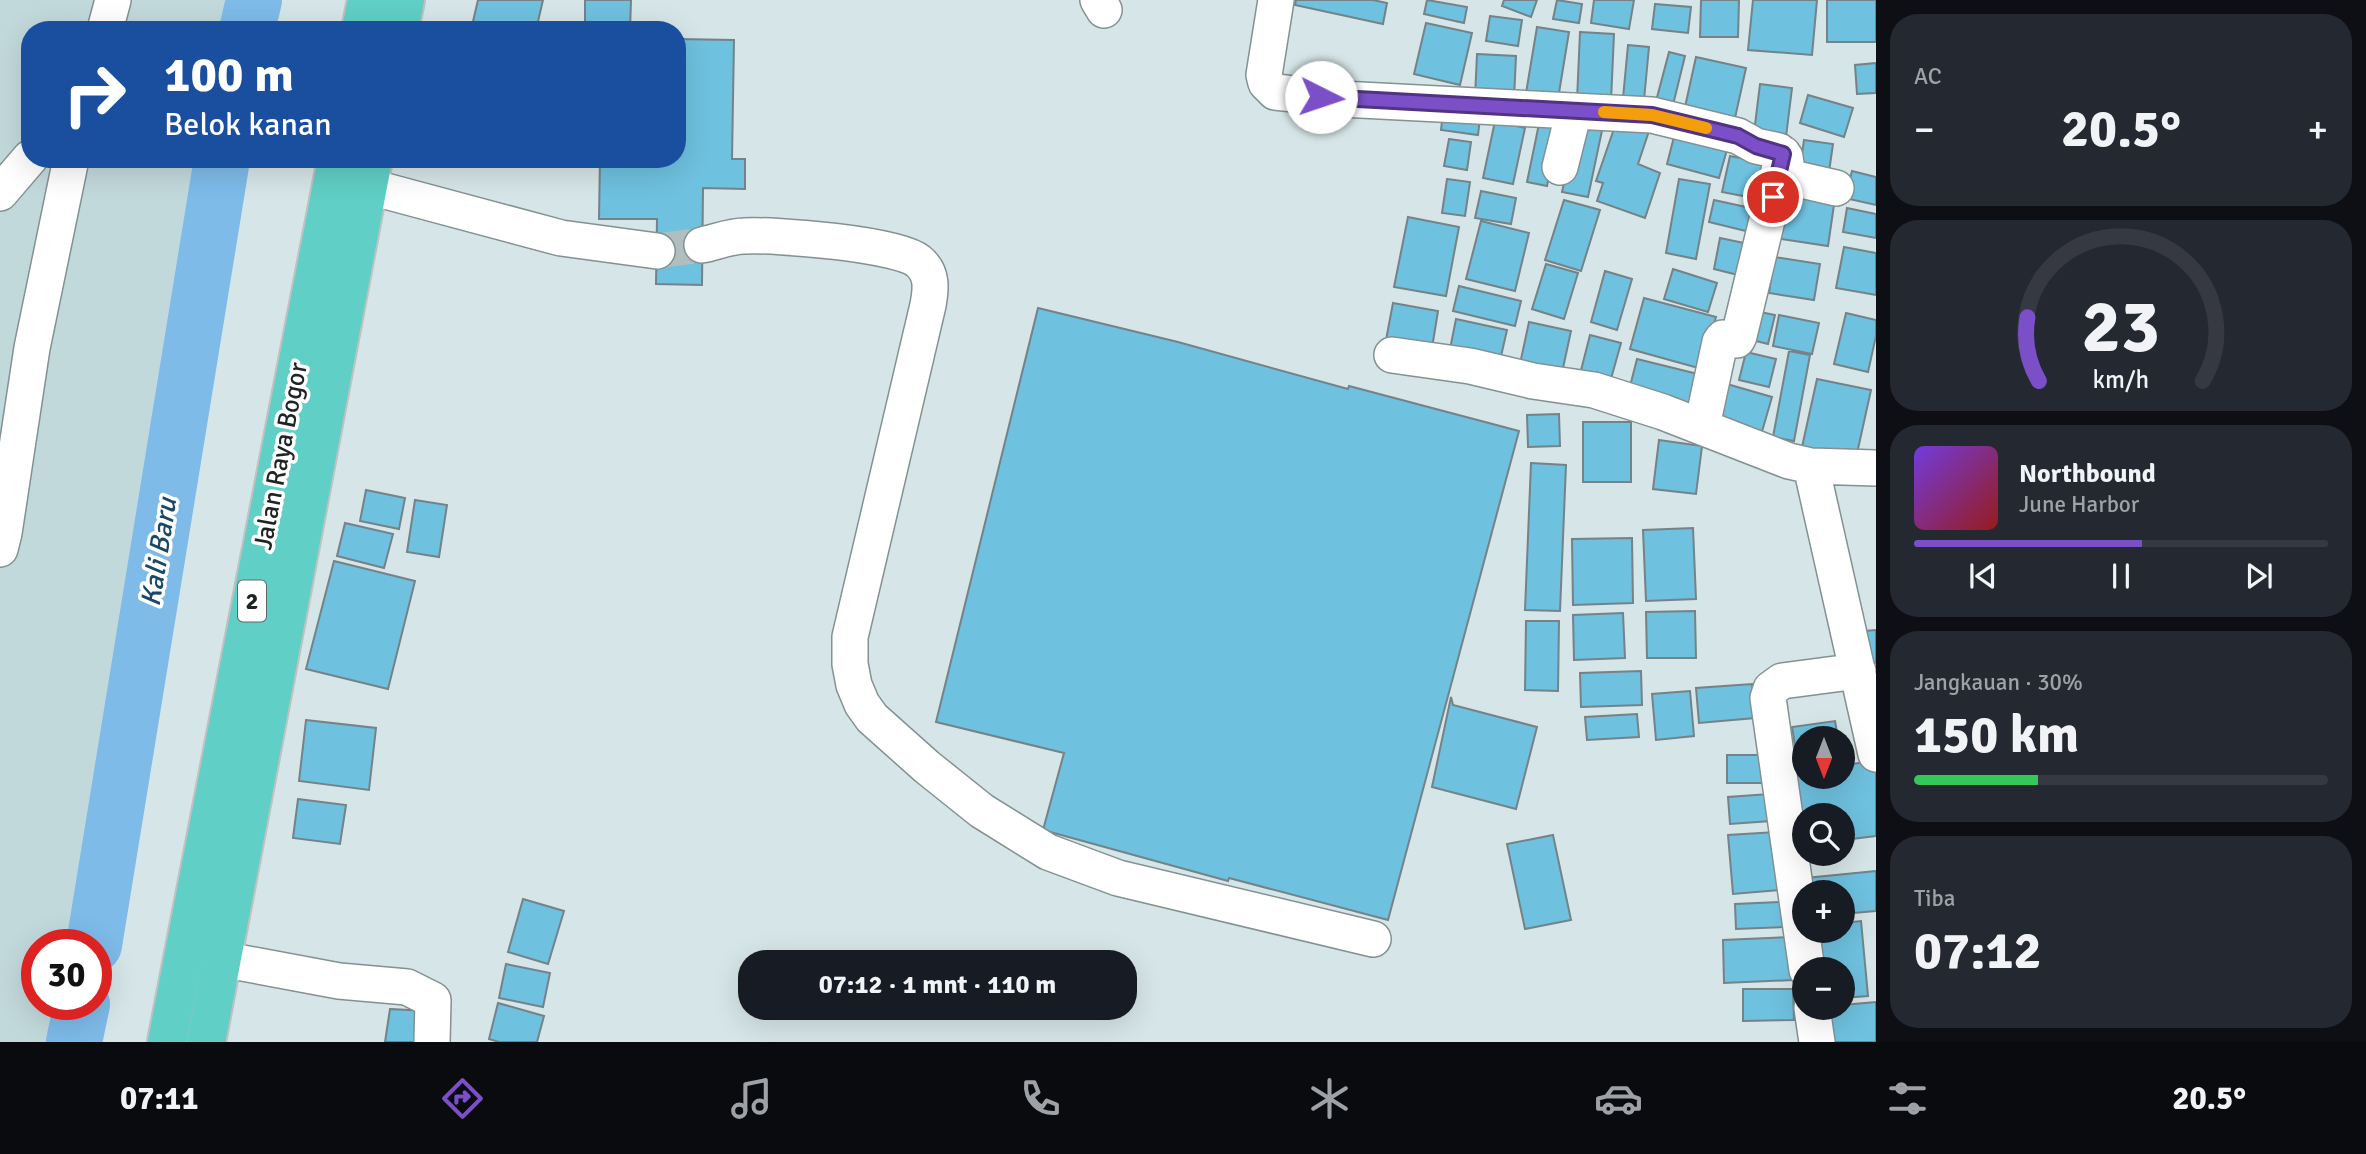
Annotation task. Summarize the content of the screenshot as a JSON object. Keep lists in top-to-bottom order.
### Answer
{
  "streets": {
    "highway": ["Jalan Raya Bogor", "2"]
  },
  "water": ["Kali Baru"],
  "north": "bottom",
  "page": {
    "tile": [
      "AC",
      ["Jangkauan · 30%", "150 km"],
      ["Tiba", "07:12"]
    ],
    "turn": ["100 m", "Belok kanan"],
    "heat": ["−", "20.5°", "+"],
    "song": ["Northbound", "June Harbor"],
    "map_buttons": ["+", "−"],
    "limit": "30",
    "trip": "07:12 · 1 mnt · 110 m",
    "tabs": ["07:11", "20.5°"],
    "gauge": ["23", "km/h"]
  }
}
